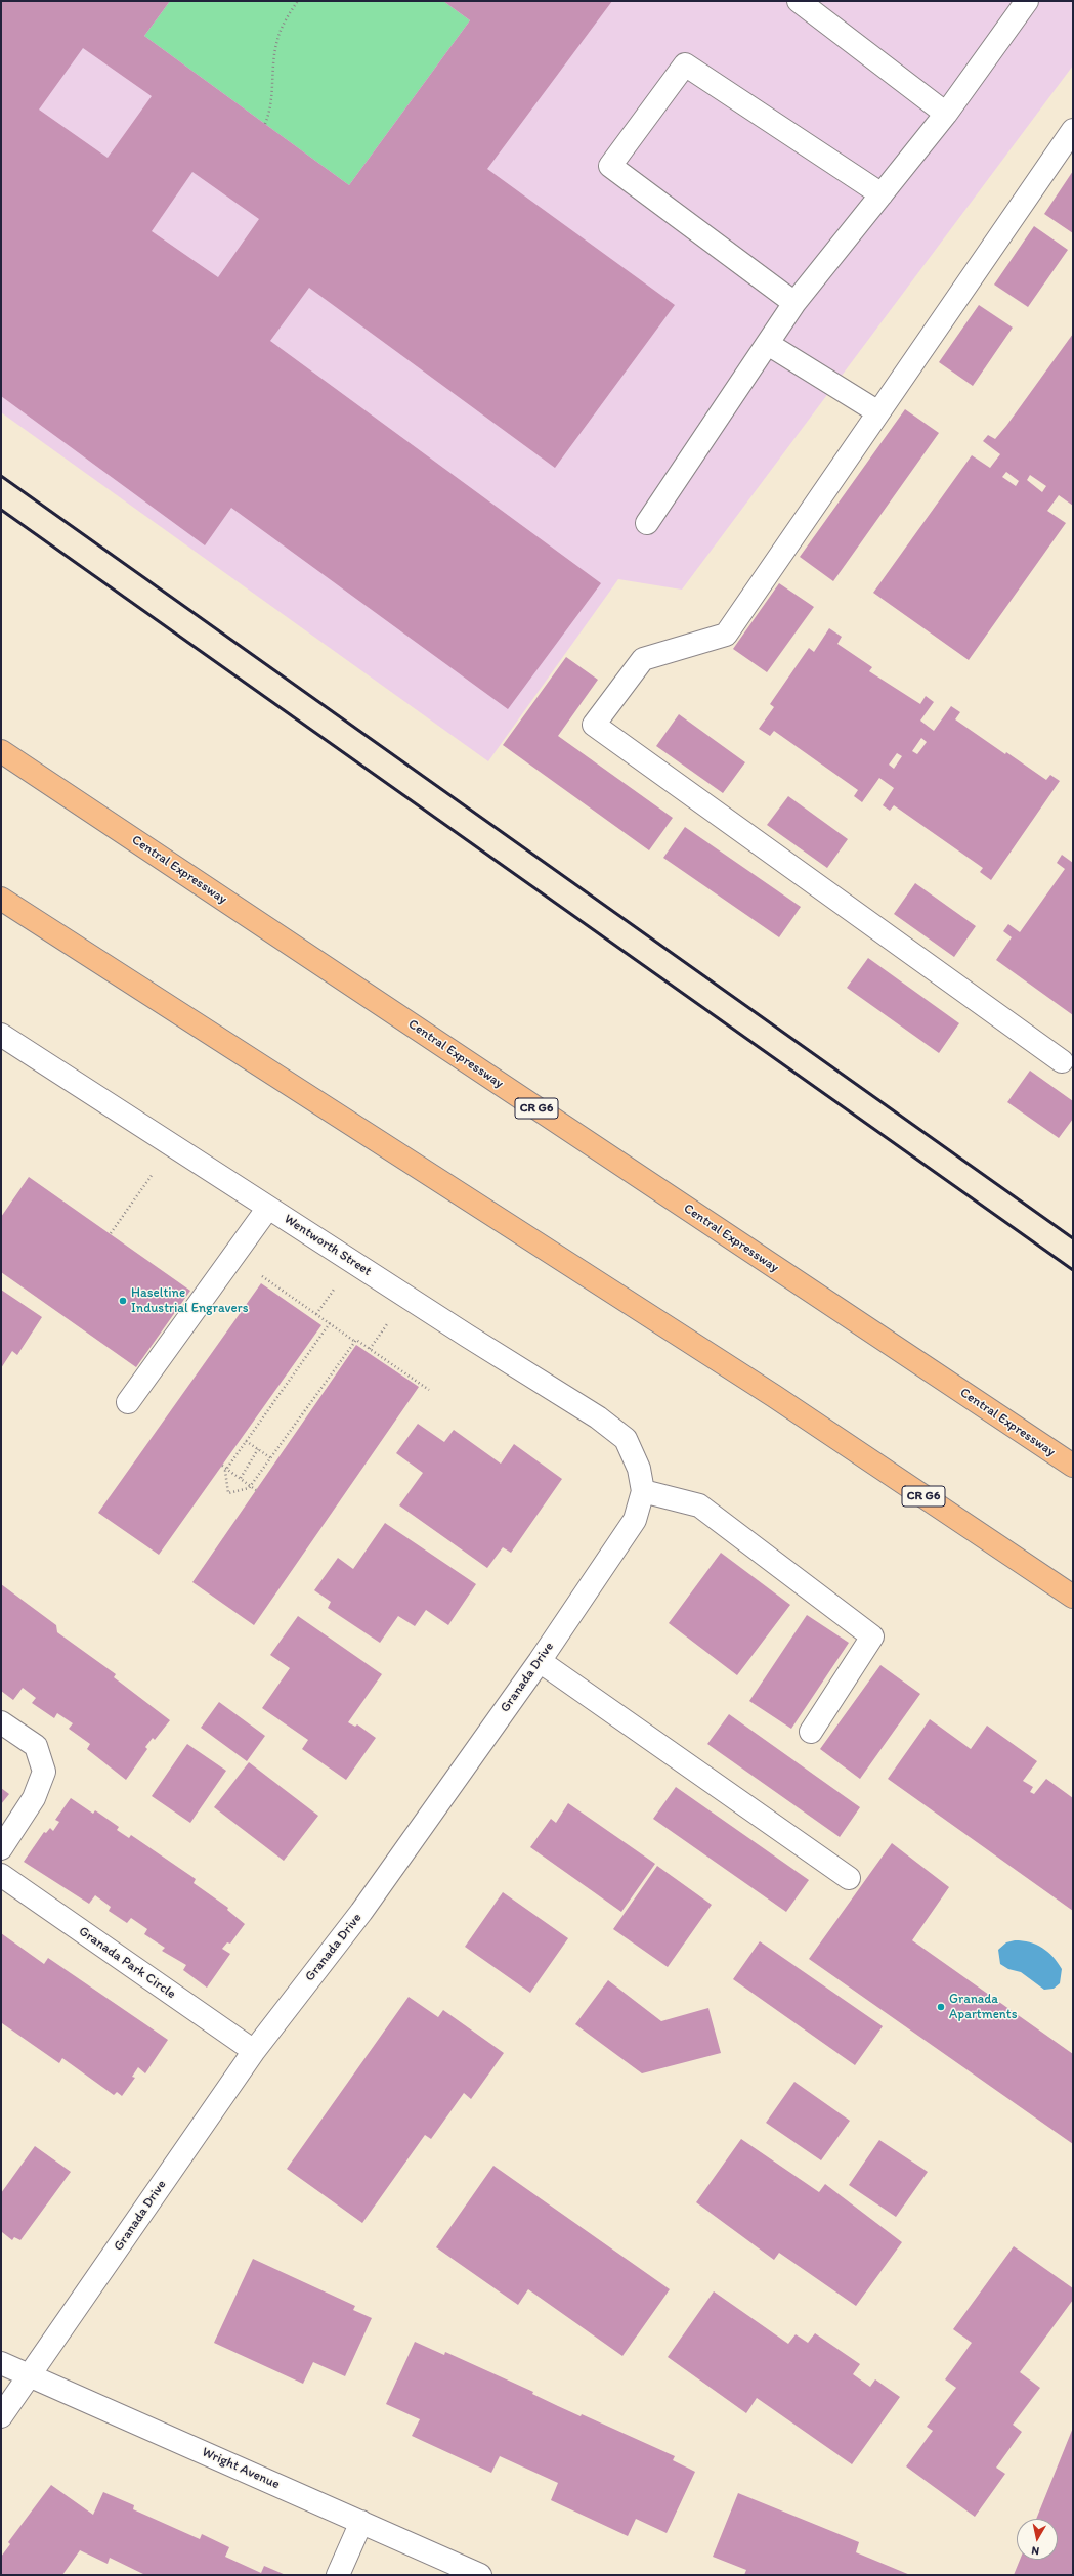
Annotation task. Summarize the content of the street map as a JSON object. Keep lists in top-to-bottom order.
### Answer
{
  "streets": {
    "highway": ["Central Expressway", "CR G6"],
    "street": [
      "Wentworth Street",
      "Granada Drive",
      "Granada Park Circle",
      "Wright Avenue"
    ]
  },
  "crossings": [
    ["Wentworth Street", "Granada Drive"],
    ["Granada Drive", "Granada Park Circle"],
    ["Granada Drive", "Wright Avenue"]
  ],
  "places": ["Haseltine Industrial Engravers", "Granada Apartments"],
  "north": "bottom"
}
